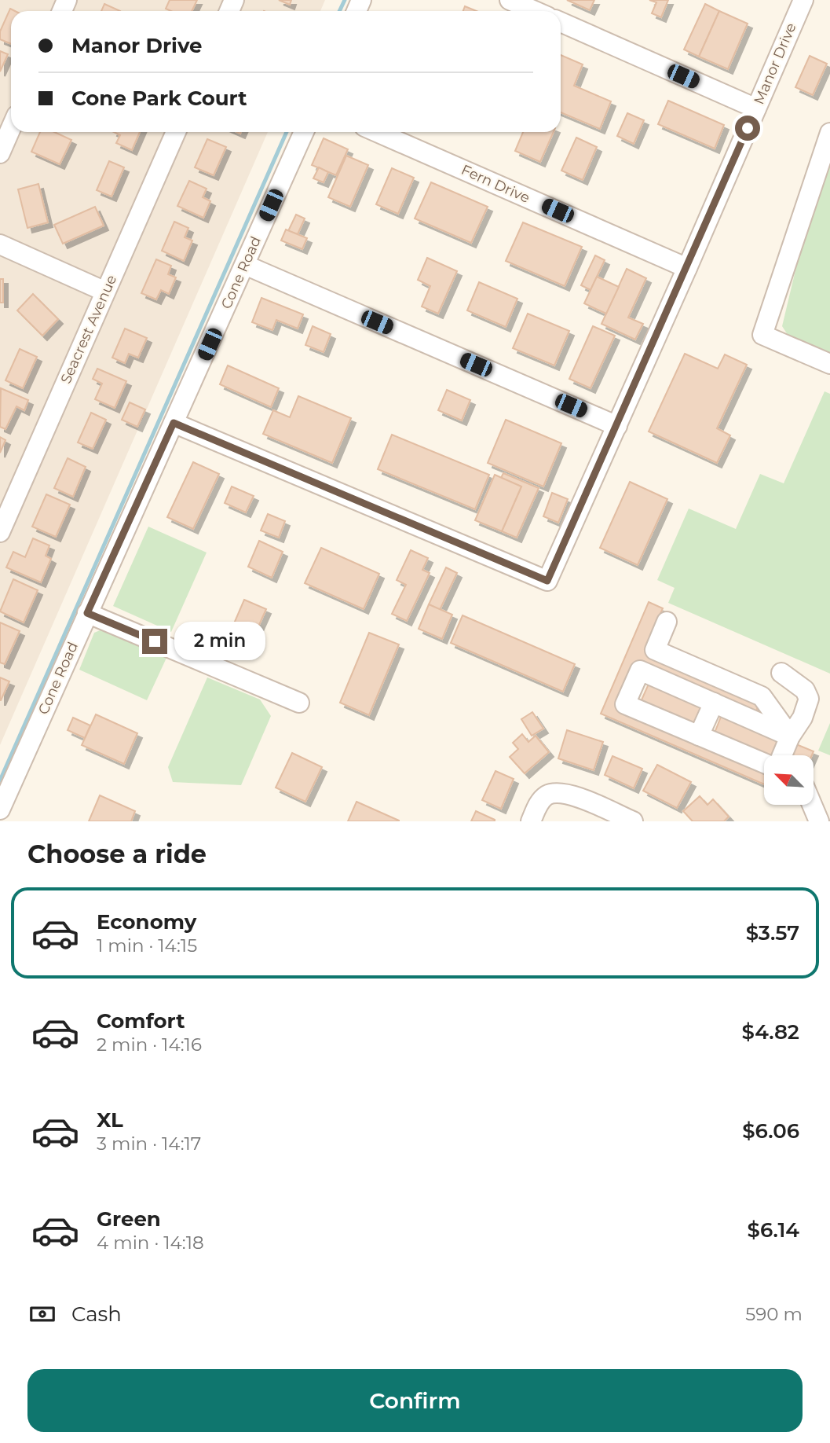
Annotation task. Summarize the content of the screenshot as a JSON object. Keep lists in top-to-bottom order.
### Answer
{
  "streets": {
    "street": [
      "Manor Drive",
      "Fern Drive",
      "Cone Road",
      "Seacrest Avenue"
    ]
  },
  "crossings": [
    ["Manor Drive", "Fern Drive"],
    ["Manor Drive", "Cone Road"]
  ],
  "north": "top left",
  "page": {
    "banner": ["Manor Drive", "Cone Park Court"],
    "bubble": "2 min",
    "heading": "Choose a ride",
    "list": [
      {
        "name": "Economy",
        "note": "1 min · 14:15",
        "value": "$3.57"
      },
      {
        "name": "Comfort",
        "note": "2 min · 14:16",
        "value": "$4.82"
      },
      {
        "name": "XL",
        "note": "3 min · 14:17",
        "value": "$6.06"
      },
      {
        "name": "Green",
        "note": "4 min · 14:18",
        "value": "$6.14"
      }
    ],
    "pay": ["Cash", "590 m"],
    "buttons": "Confirm"
  }
}
